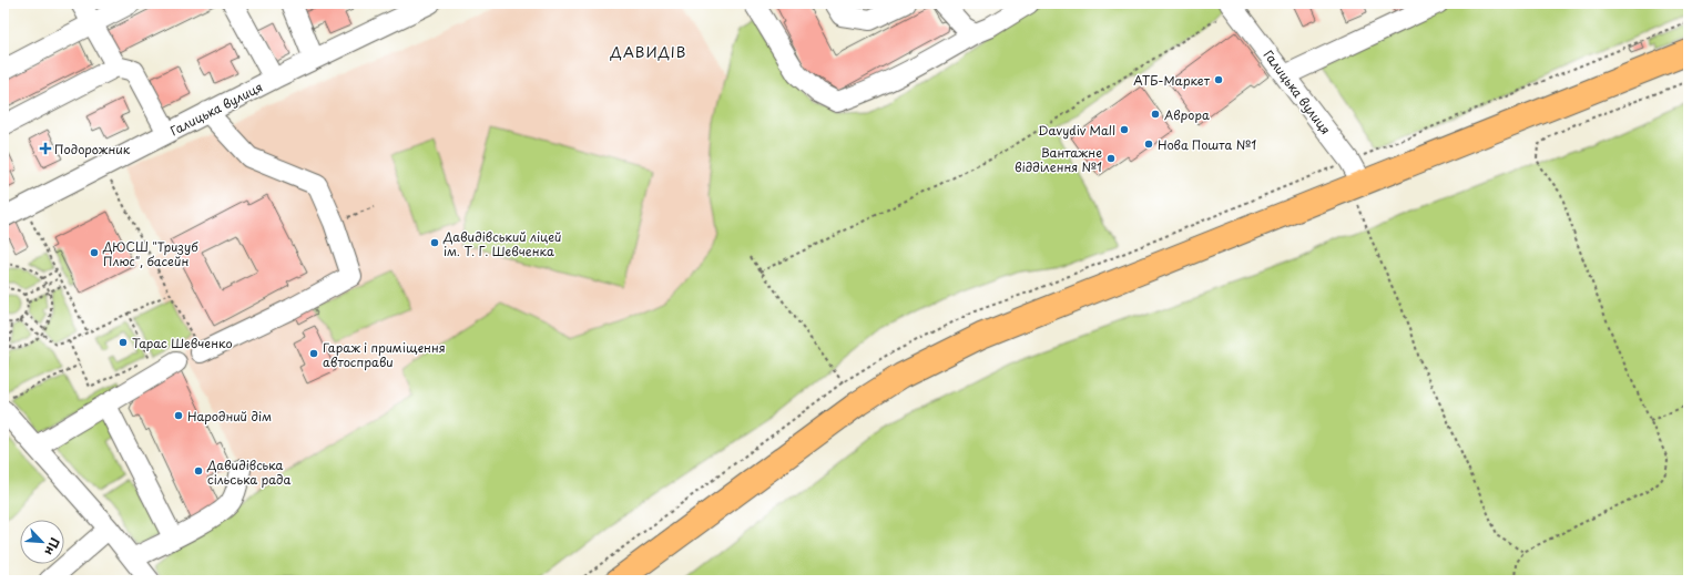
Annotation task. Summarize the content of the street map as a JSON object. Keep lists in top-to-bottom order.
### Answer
{
  "streets": {
    "street": ["Галицька вулиця"]
  },
  "districts": ["ДАВИДІВ"],
  "places": {
    "other": [
      "АТБ-Маркет",
      "Аврора",
      "Davydiv Mall",
      "Нова Пошта №1",
      "Вантажне відділення №1",
      "Давидівський ліцей ім. Т. Г. Шевченка",
      "ДЮСШ \"Тризуб Плюс\", басейн",
      "Тарас Шевченко",
      "Гараж і приміщення автосправи",
      "Народний дім",
      "Давидівська сільська рада"
    ],
    "health": ["Подорожник"]
  },
  "north": "bottom right"
}
